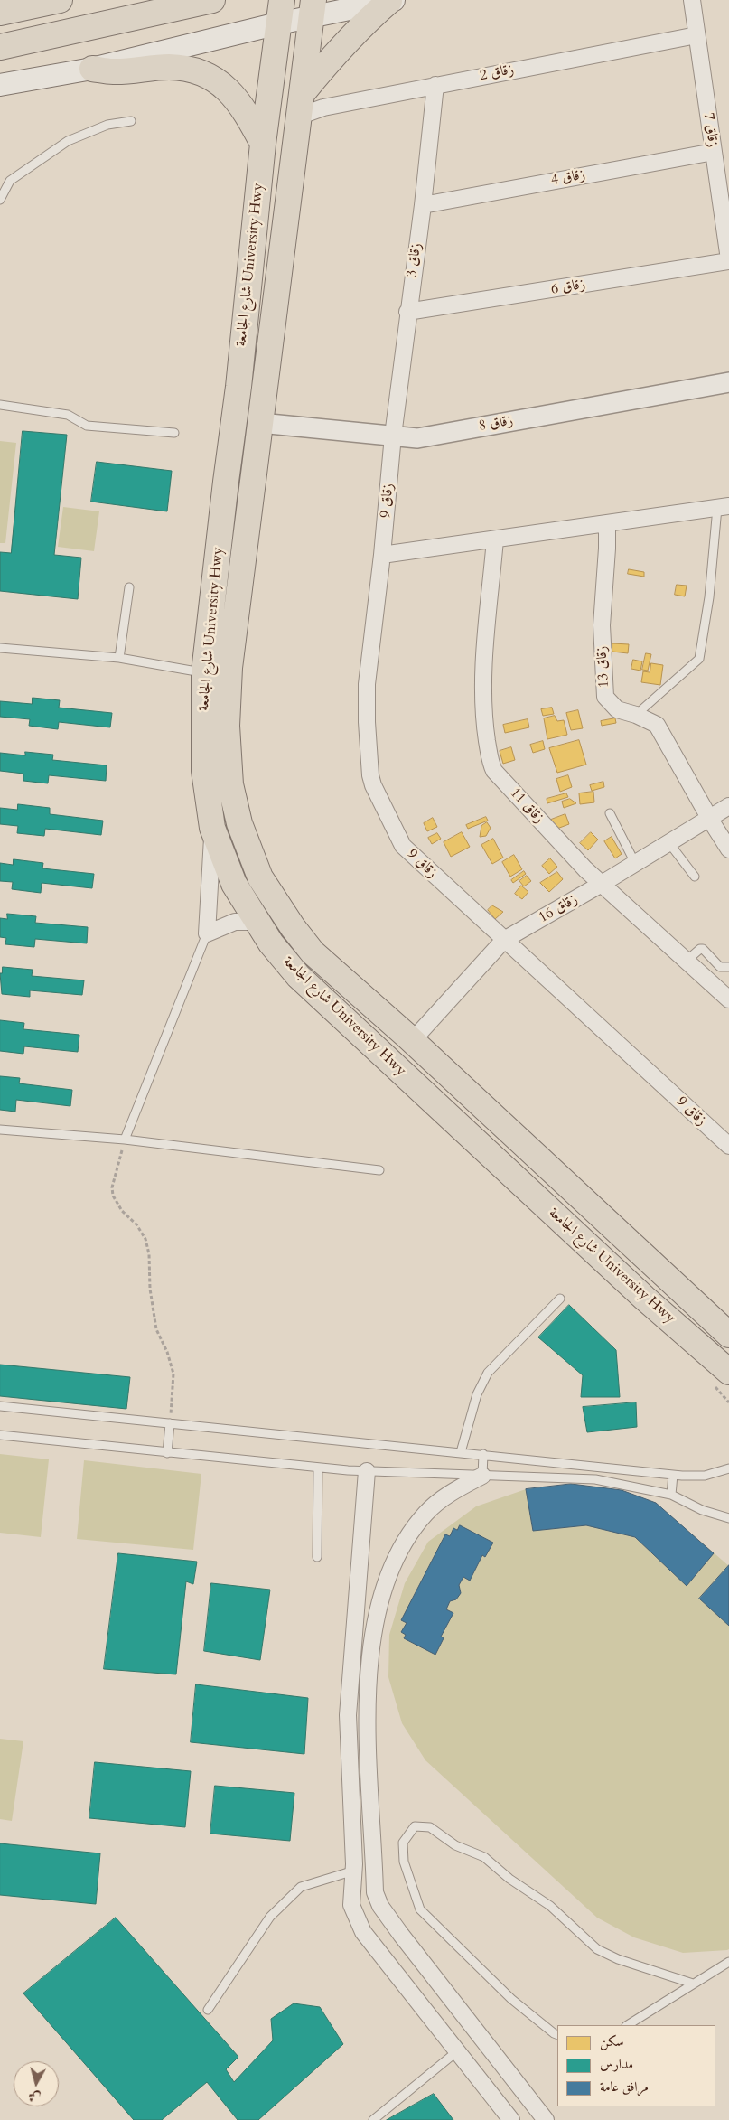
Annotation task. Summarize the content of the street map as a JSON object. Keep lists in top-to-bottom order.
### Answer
{
  "streets": {
    "main road": ["شارع الجامعة University Hwy"],
    "street": [
      "زقاق 2",
      "زقاق 7",
      "زقاق 4",
      "زقاق 3",
      "زقاق 6",
      "زقاق 8",
      "زقاق 9",
      "زقاق 13",
      "زقاق 11",
      "زقاق 16"
    ]
  },
  "crossings": [
    ["زقاق 2", "زقاق 7"],
    ["زقاق 2", "زقاق 3"],
    ["زقاق 2", "شارع الجامعة University Hwy"],
    ["زقاق 7", "زقاق 4"],
    ["زقاق 7", "زقاق 6"],
    ["زقاق 4", "زقاق 3"],
    ["زقاق 3", "زقاق 6"],
    ["زقاق 3", "زقاق 8"],
    ["زقاق 3", "زقاق 9"],
    ["شارع الجامعة University Hwy", "زقاق 8"],
    ["شارع الجامعة University Hwy", "زقاق 16"],
    ["زقاق 8", "زقاق 9"],
    ["زقاق 9", "زقاق 16"],
    ["زقاق 13", "زقاق 16"],
    ["زقاق 11", "زقاق 16"]
  ],
  "legend": ["سكن", "مدارس", "مرافق عامة"],
  "north": "bottom"
}
